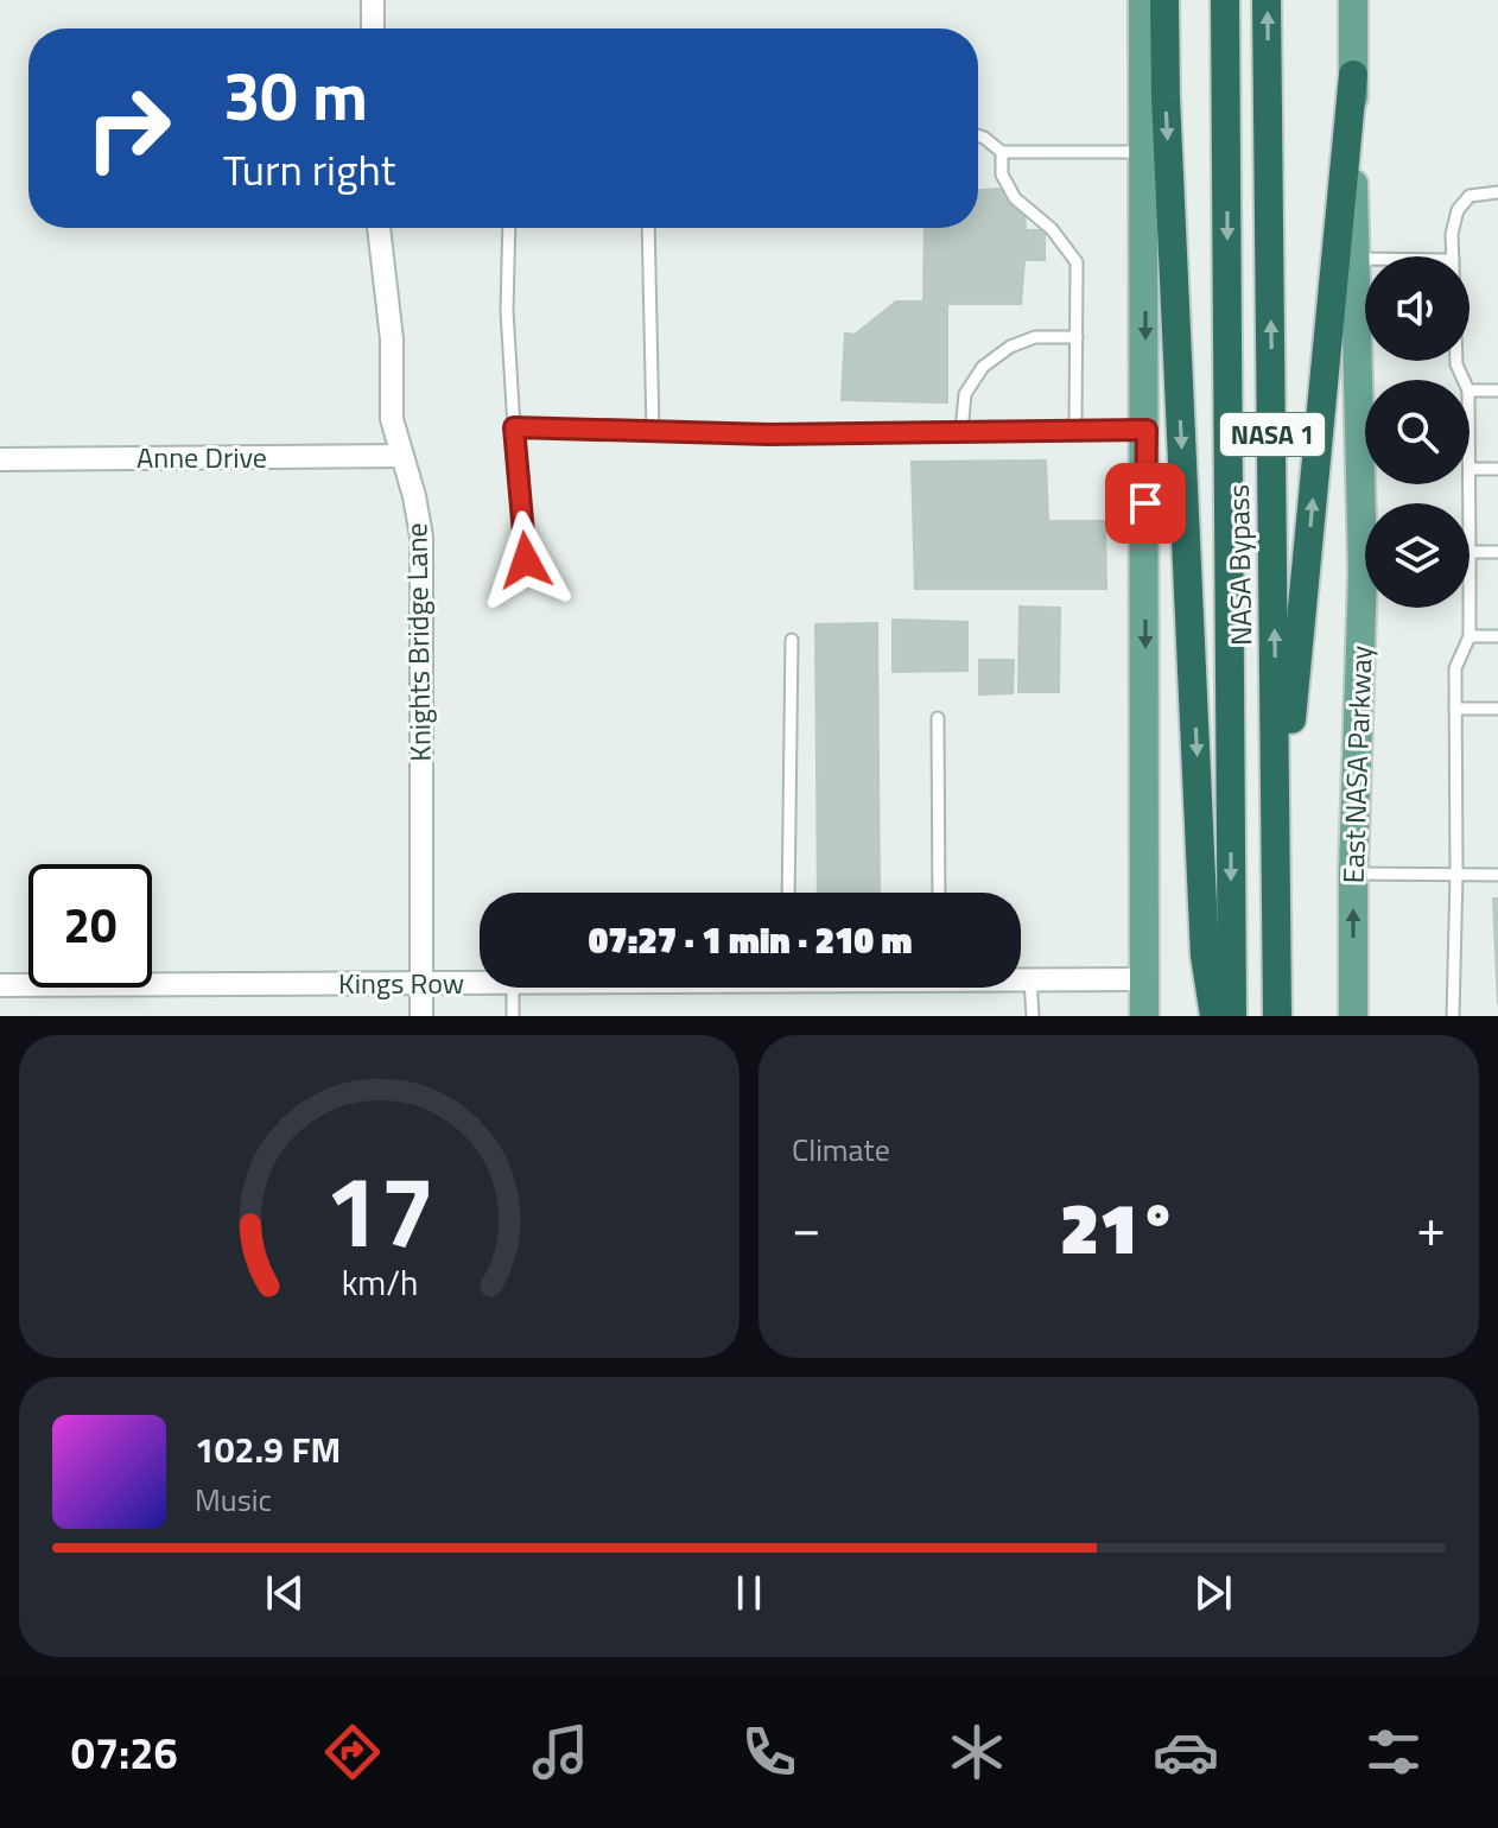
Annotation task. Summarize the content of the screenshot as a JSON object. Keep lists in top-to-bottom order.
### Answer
{
  "streets": {
    "highway": ["NASA 1", "NASA Bypass"],
    "main road": ["East NASA Parkway"],
    "street": ["Anne Drive", "Knights Bridge Lane", "Kings Row"]
  },
  "crossings": [
    ["Anne Drive", "Knights Bridge Lane"],
    ["Knights Bridge Lane", "Kings Row"]
  ],
  "page": {
    "turn": ["30 m", "Turn right"],
    "limit": "20",
    "trip": "07:27 · 1 min · 210 m",
    "tile": "Climate",
    "heat": ["−", "21°", "+"],
    "song": ["102.9 FM", "Music"],
    "tabs": "07:26",
    "gauge": ["17", "km/h"]
  }
}
